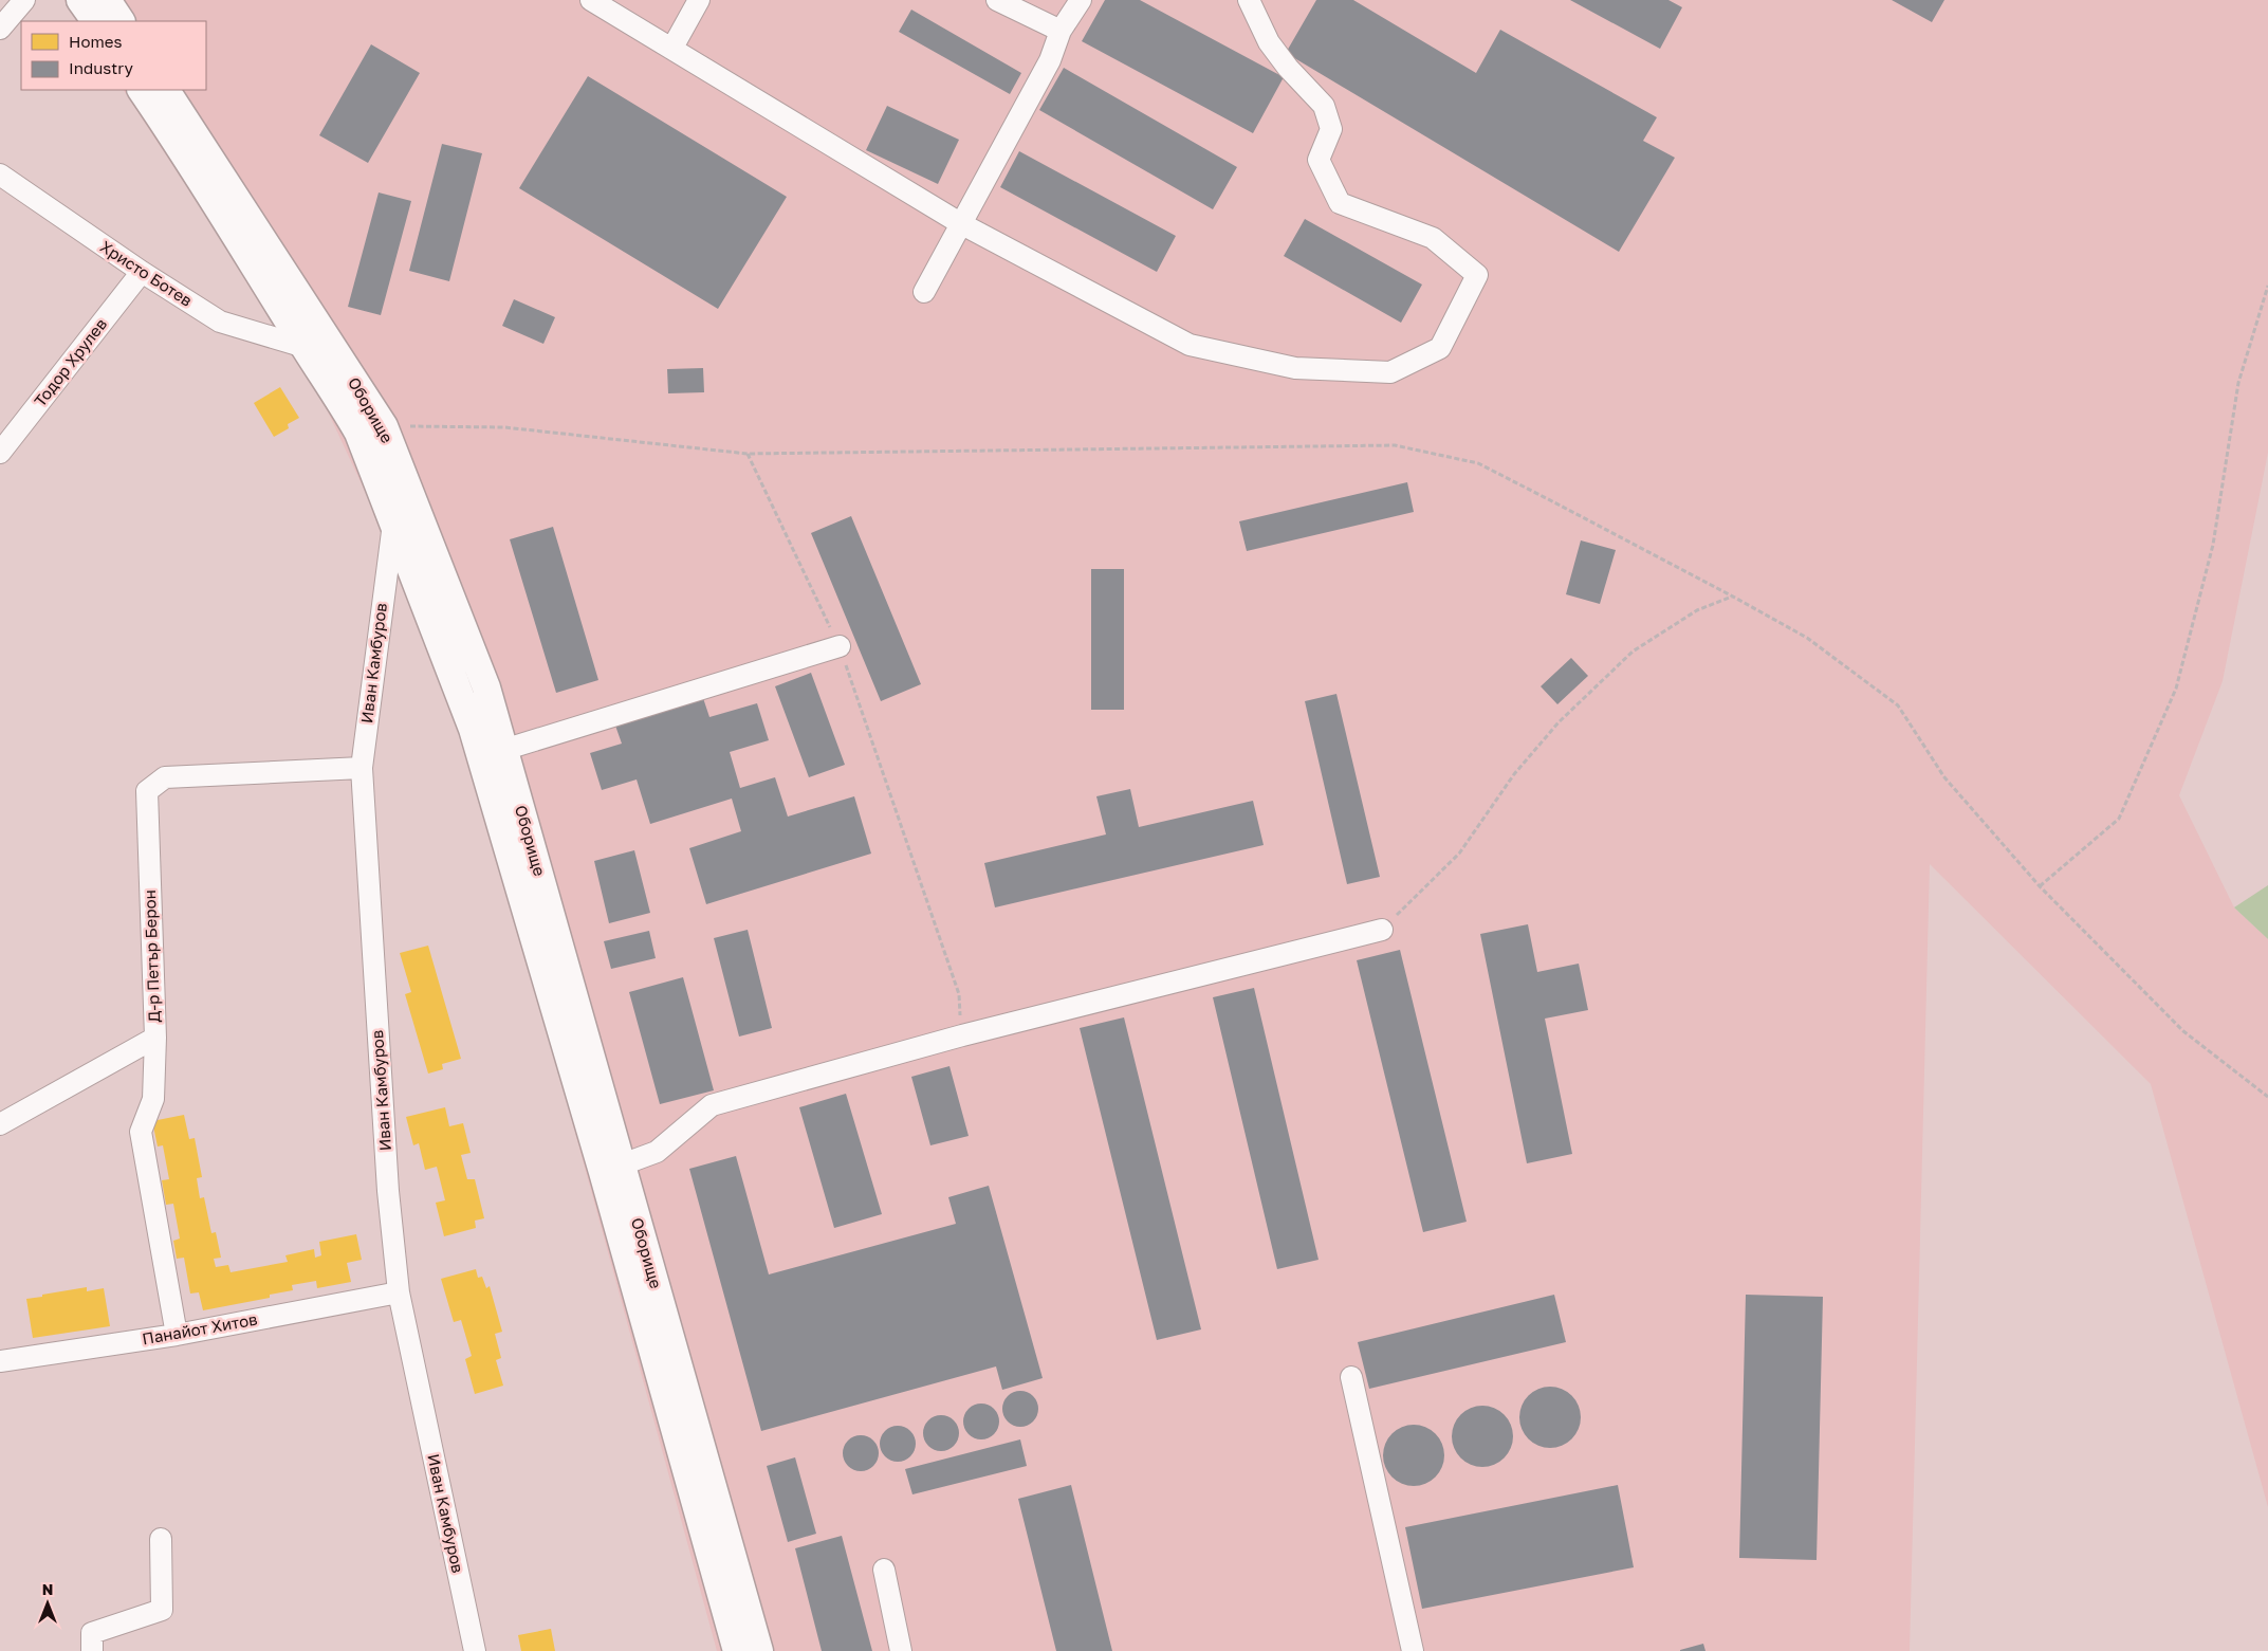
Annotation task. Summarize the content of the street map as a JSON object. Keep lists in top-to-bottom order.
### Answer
{
  "streets": {
    "main road": ["Оборище"],
    "street": [
      "Христо Ботев",
      "Тодор Хрулев",
      "Иван Камбуров",
      "Д-р Петър Берон",
      "Панайот Хитов"
    ]
  },
  "crossings": [
    ["Христо Ботев", "Тодор Хрулев"],
    ["Христо Ботев", "Оборище"],
    ["Оборище", "Иван Камбуров"],
    ["Иван Камбуров", "Д-р Петър Берон"],
    ["Иван Камбуров", "Панайот Хитов"],
    ["Д-р Петър Берон", "Панайот Хитов"]
  ],
  "legend": ["Homes", "Industry"],
  "north": "top"
}
